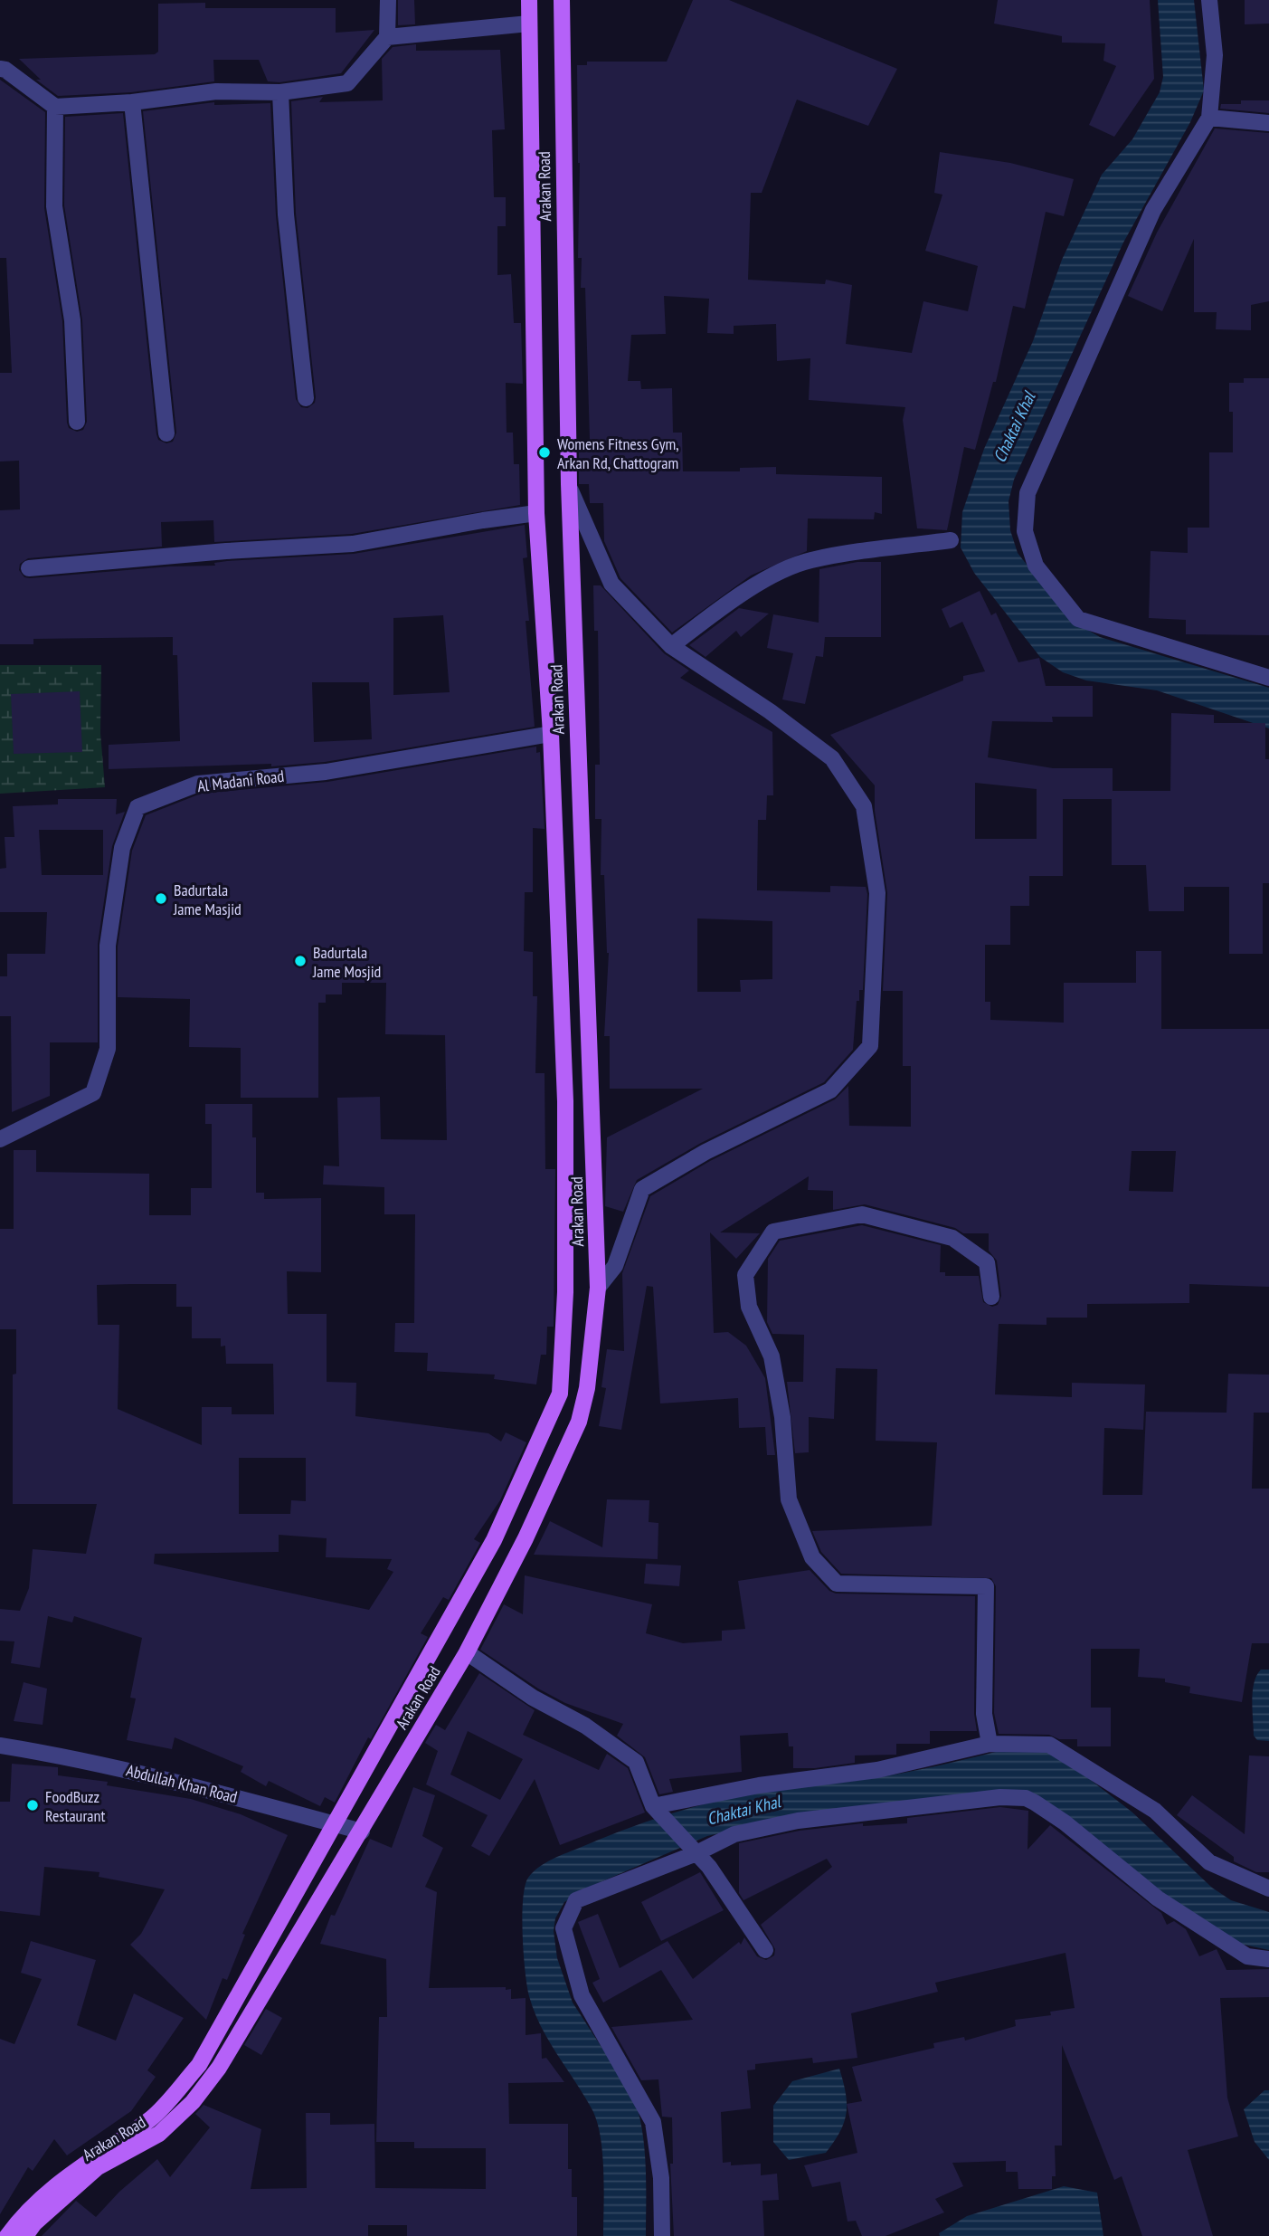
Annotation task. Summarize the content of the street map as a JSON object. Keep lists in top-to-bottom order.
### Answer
{
  "streets": {
    "main road": ["Arakan Road"],
    "street": ["Al Madani Road", "Abdullah Khan Road"]
  },
  "crossings": [
    ["Arakan Road", "Al Madani Road"],
    ["Arakan Road", "Abdullah Khan Road"]
  ],
  "water": ["Chaktai Khal"],
  "places": [
    "Womens Fitness Gym, Arkan Rd, Chattogram",
    "Badurtala Jame Masjid",
    "Badurtala Jame Mosjid",
    "FoodBuzz Restaurant"
  ]
}
